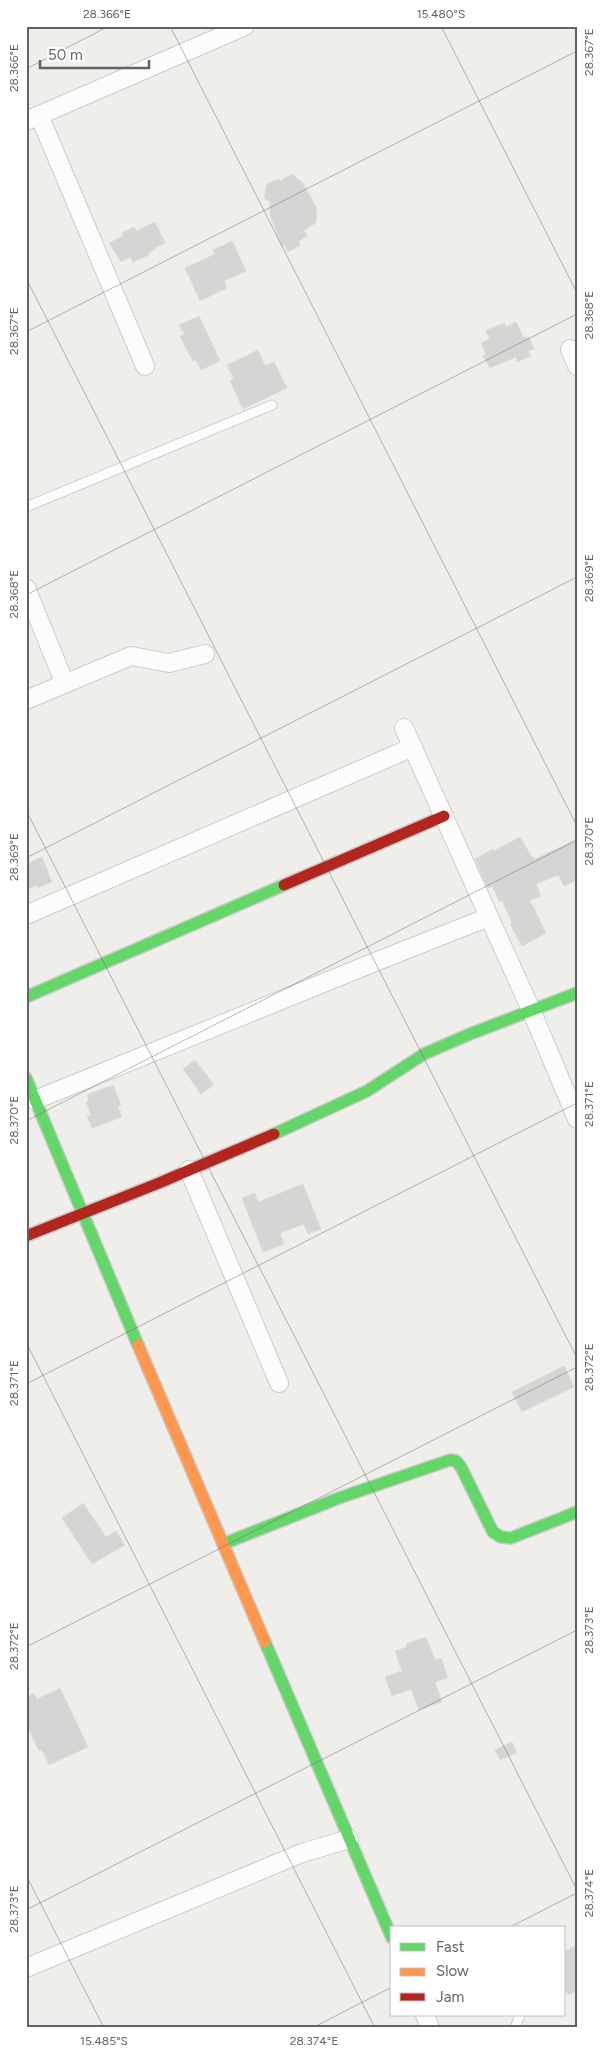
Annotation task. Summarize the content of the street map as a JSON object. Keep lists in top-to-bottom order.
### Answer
{
  "legend": ["Fast", "Slow", "Jam"],
  "scale_bar": "50 m",
  "coordinates": [
    "28.366°E",
    "15.480°S",
    "28.367°E",
    "28.368°E",
    "28.369°E",
    "28.370°E",
    "28.371°E",
    "28.372°E",
    "28.373°E",
    "28.374°E",
    "15.485°S"
  ]
}
